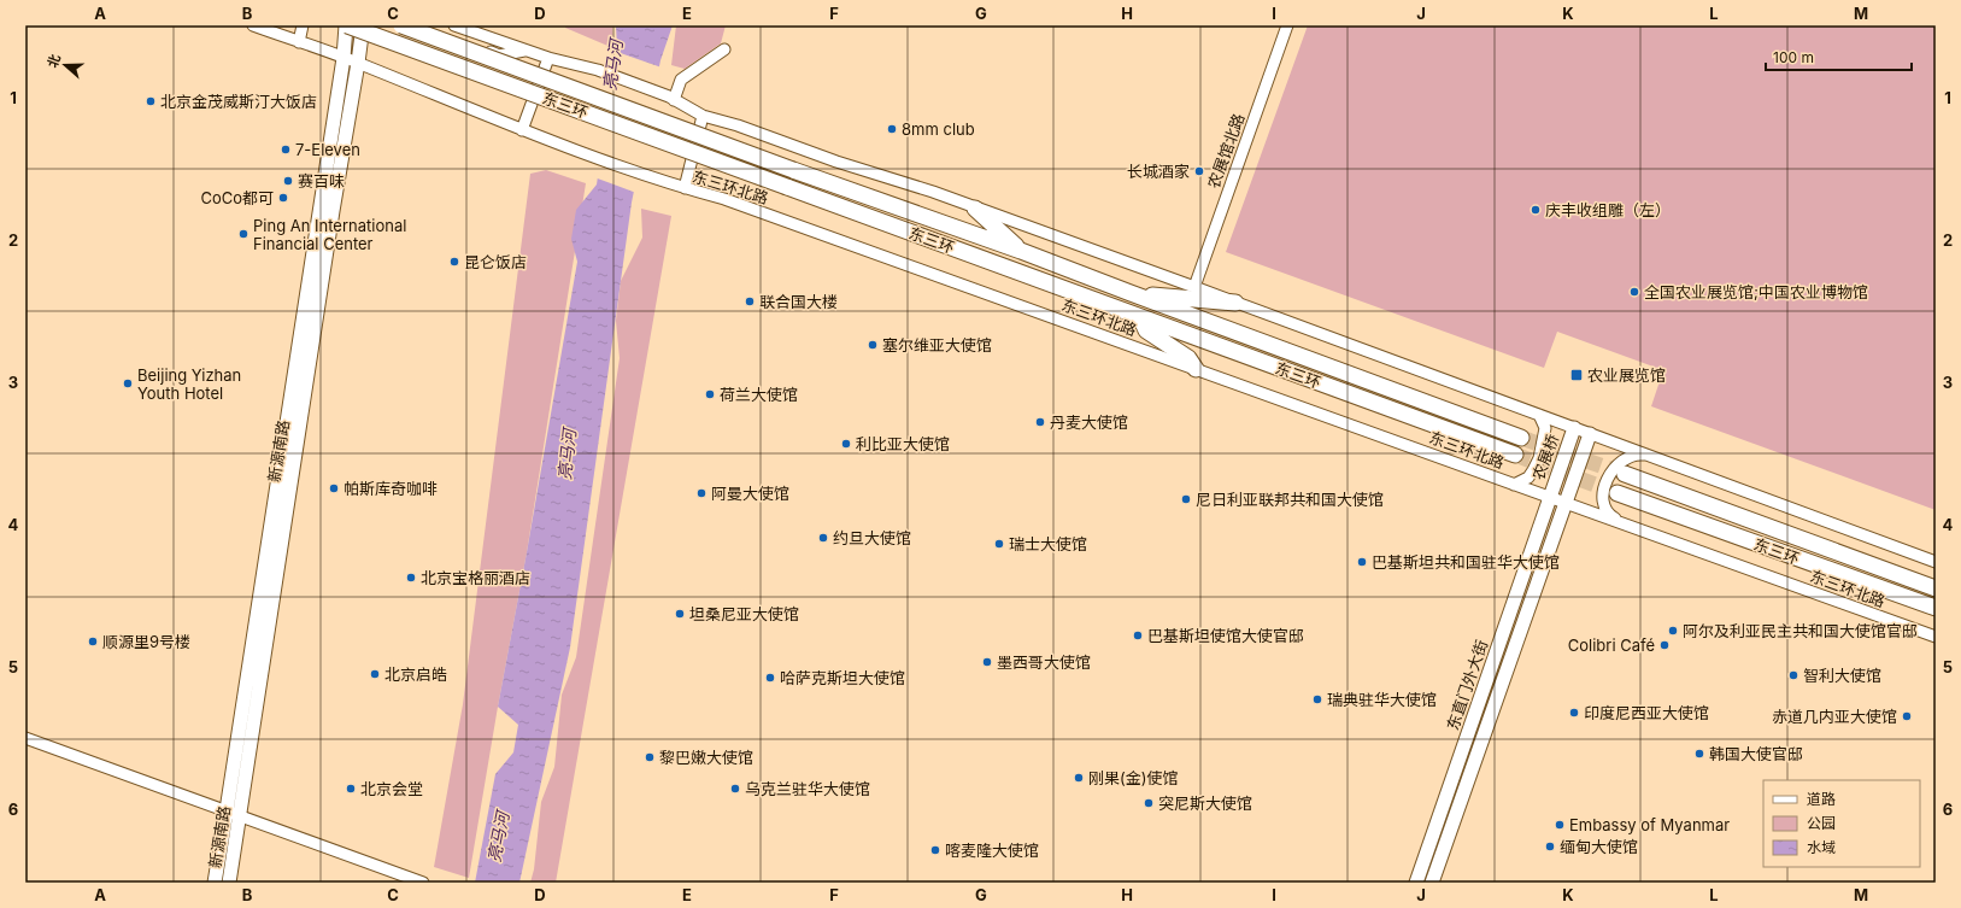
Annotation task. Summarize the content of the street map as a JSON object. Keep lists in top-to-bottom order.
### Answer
{
  "streets": {
    "highway": ["东三环"],
    "main road": ["新源南路", "农展桥", "东直门外大街"],
    "street": ["农展馆北路", "东三环北路"]
  },
  "crossings": [
    ["东三环", "新源南路"],
    ["东三环北路", "新源南路"],
    ["东三环北路", "农展桥"],
    ["东三环北路", "东直门外大街"],
    ["农展桥", "东直门外大街"]
  ],
  "water": ["亮马河"],
  "places": {
    "other": [
      "北京金茂威斯汀大饭店",
      "8mm club",
      "7-Eleven",
      "长城酒家",
      "赛百味",
      "CoCo都可",
      "庆丰收组雕（左）",
      "Ping An International Financial Center",
      "昆仑饭店",
      "全国农业展览馆;中国农业博物馆",
      "联合国大楼",
      "塞尔维亚大使馆",
      "Beijing Yizhan Youth Hotel",
      "荷兰大使馆",
      "丹麦大使馆",
      "利比亚大使馆",
      "帕斯库奇咖啡",
      "阿曼大使馆",
      "尼日利亚联邦共和国大使馆",
      "约旦大使馆",
      "瑞士大使馆",
      "巴基斯坦共和国驻华大使馆",
      "北京宝格丽酒店",
      "坦桑尼亚大使馆",
      "阿尔及利亚民主共和国大使馆官邸",
      "巴基斯坦使馆大使官邸",
      "顺源里9号楼",
      "Colibri Café",
      "墨西哥大使馆",
      "北京启皓",
      "智利大使馆",
      "哈萨克斯坦大使馆",
      "瑞典驻华大使馆",
      "印度尼西亚大使馆",
      "赤道几内亚大使馆",
      "韩国大使官邸",
      "黎巴嫩大使馆",
      "刚果(金)使馆",
      "北京会堂",
      "乌克兰驻华大使馆",
      "突尼斯大使馆",
      "Embassy of Myanmar",
      "缅甸大使馆",
      "喀麦隆大使馆"
    ],
    "transit": ["农业展览馆"]
  },
  "legend": ["道路", "公园", "水域"],
  "scale_bar": "100 m",
  "north": "left",
  "grid": {
    "columns": [
      "A",
      "B",
      "C",
      "D",
      "E",
      "F",
      "G",
      "H",
      "I",
      "J",
      "K",
      "L",
      "M"
    ],
    "rows": [
      "1",
      "2",
      "3",
      "4",
      "5",
      "6"
    ]
  }
}
